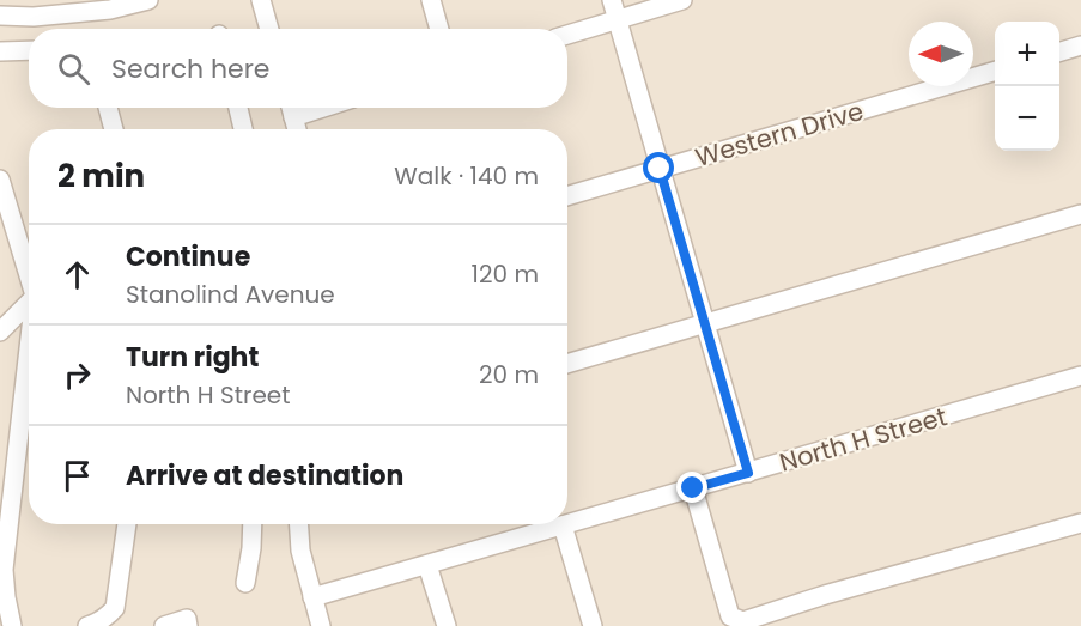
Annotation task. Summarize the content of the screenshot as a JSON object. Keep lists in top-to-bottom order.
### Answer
{
  "streets": {
    "street": ["Western Drive", "North H Street"]
  },
  "north": "left",
  "page": {
    "map_buttons": ["+", "−"],
    "search": "Search here",
    "heading": ["2 min", "Walk · 140 m"],
    "list": [
      ["Continue", "Stanolind Avenue", "120 m"],
      ["Turn right", "North H Street", "20 m"],
      "Arrive at destination"
    ]
  }
}
